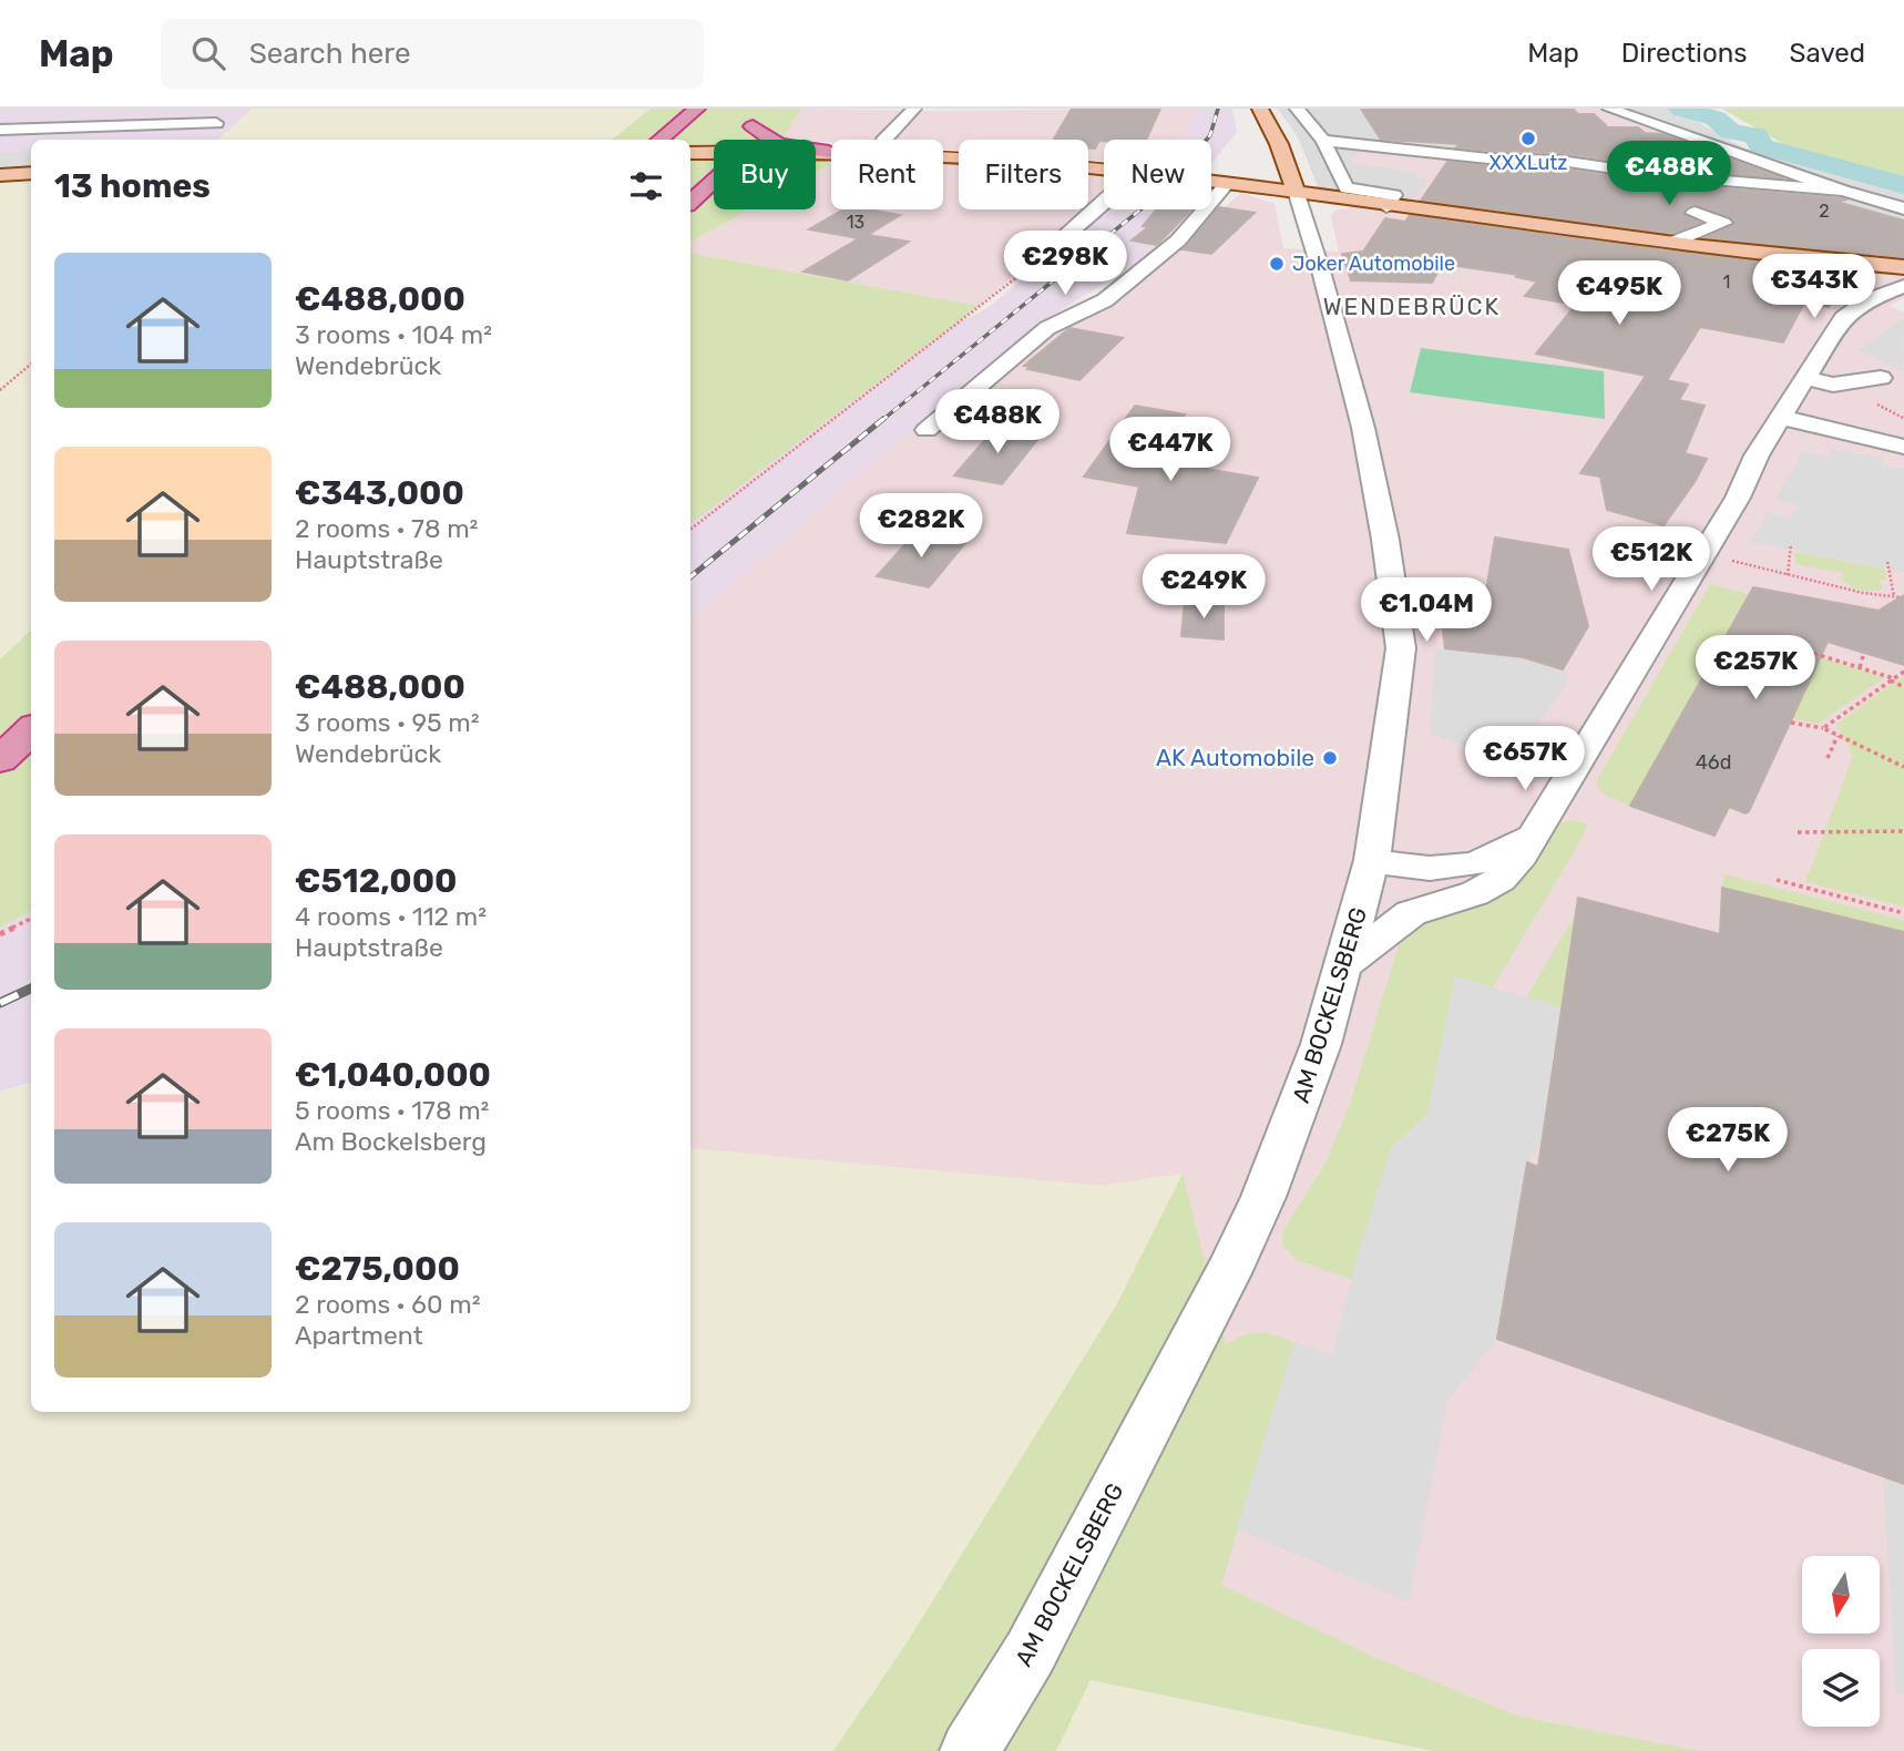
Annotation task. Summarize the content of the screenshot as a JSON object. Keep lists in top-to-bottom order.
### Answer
{
  "streets": {
    "street": ["AM BOCKELSBERG"]
  },
  "districts": ["WENDEBRÜCK"],
  "places": ["XXXLutz", "Joker Automobile", "AK Automobile"],
  "house_numbers": [
    "2",
    "13",
    "1",
    "46d"
  ],
  "north": "bottom",
  "page": {
    "header": "Map",
    "search": "Search here",
    "nav": ["Map", "Directions", "Saved"],
    "chip": [
      "Buy",
      "Rent",
      "Filters",
      "New"
    ],
    "heading": "13 homes",
    "price": [
      "€488K",
      "€298K",
      "€343K",
      "€495K",
      "€488K",
      "€447K",
      "€282K",
      "€512K",
      "€249K",
      "€1.04M",
      "€257K",
      "€657K",
      "€275K"
    ],
    "list": [
      {
        "name": "€488,000",
        "note": "3 rooms · 104 m² · Wendebrück"
      },
      {
        "name": "€343,000",
        "note": "2 rooms · 78 m² · Hauptstraße"
      },
      {
        "name": "€488,000",
        "note": "3 rooms · 95 m² · Wendebrück"
      },
      {
        "name": "€512,000",
        "note": "4 rooms · 112 m² · Hauptstraße"
      },
      {
        "name": "€1,040,000",
        "note": "5 rooms · 178 m² · Am Bockelsberg"
      },
      {
        "name": "€275,000",
        "note": "2 rooms · 60 m² · Apartment"
      }
    ]
  }
}
